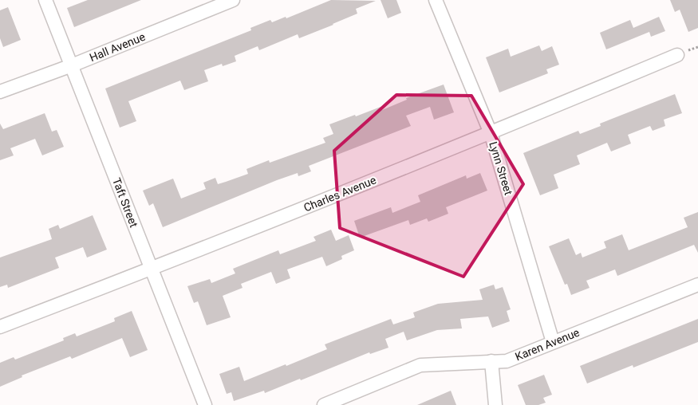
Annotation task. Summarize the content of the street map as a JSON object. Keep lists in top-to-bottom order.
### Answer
{
  "streets": {
    "street": [
      "Hall Avenue",
      "Lynn Street",
      "Charles Avenue",
      "Taft Street",
      "Karen Avenue"
    ]
  },
  "crossings": [
    ["Hall Avenue", "Taft Street"],
    ["Lynn Street", "Charles Avenue"],
    ["Lynn Street", "Karen Avenue"],
    ["Charles Avenue", "Taft Street"]
  ]
}
